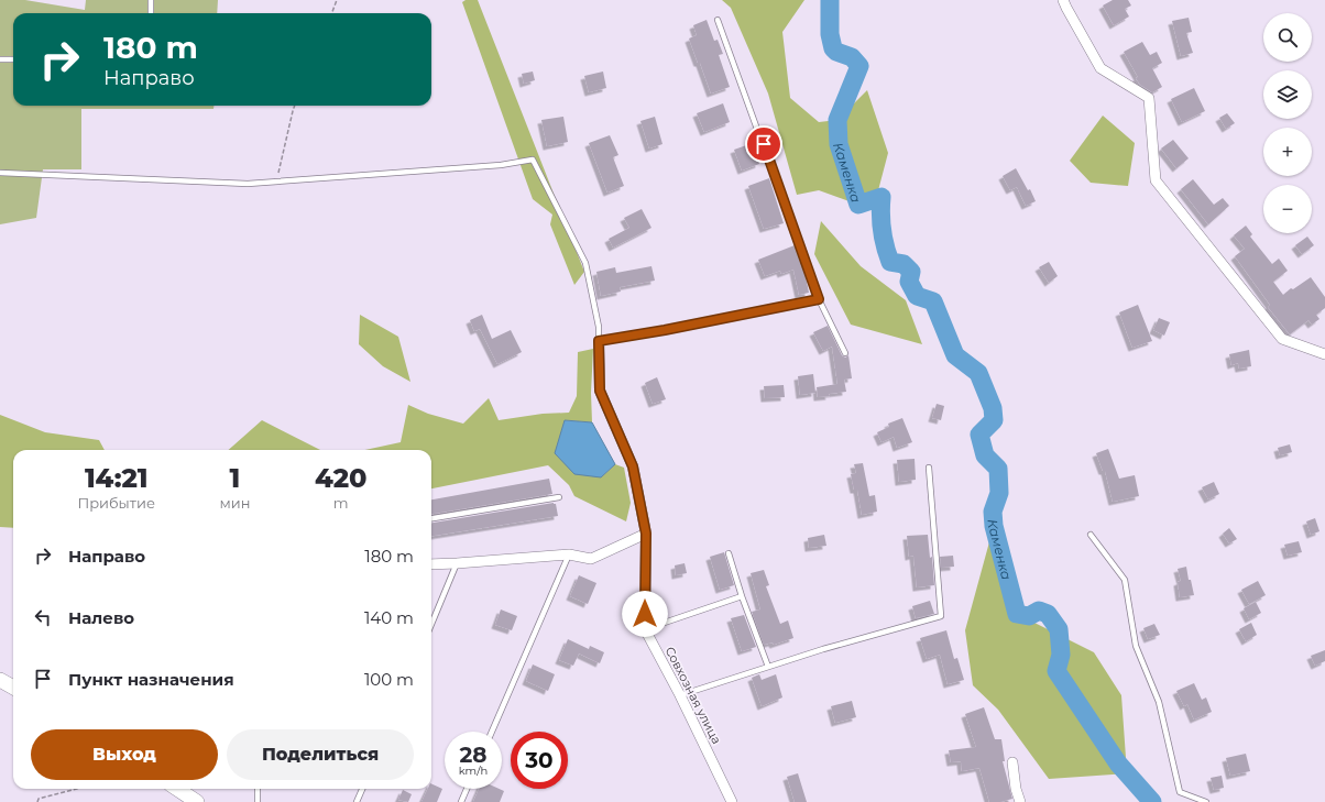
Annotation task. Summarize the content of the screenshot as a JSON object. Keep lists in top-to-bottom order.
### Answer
{
  "streets": {
    "street": ["Совхозная улица"]
  },
  "water": ["Каменка"],
  "page": {
    "map_buttons": ["+", "−"],
    "turn": ["180 m", "Направо"],
    "eta": [
      "14:21",
      "Прибытие",
      "1",
      "мин",
      "420",
      "m"
    ],
    "list": [
      {
        "name": "Направо",
        "value": "180 m"
      },
      {
        "name": "Налево",
        "value": "140 m"
      },
      {
        "name": "Пункт назначения",
        "value": "100 m"
      }
    ],
    "buttons": ["Выход", "Поделиться"],
    "speed": "28 km/h",
    "limit": "30"
  }
}
